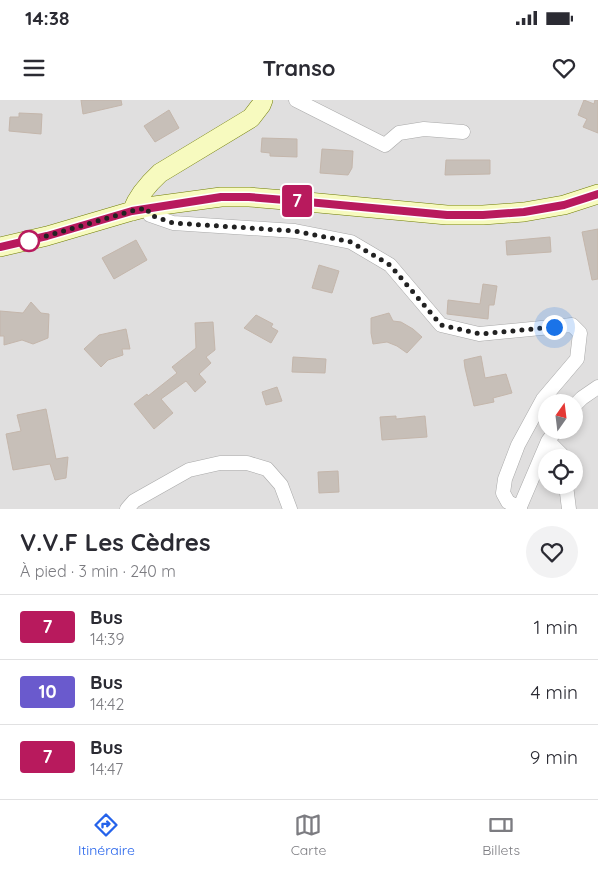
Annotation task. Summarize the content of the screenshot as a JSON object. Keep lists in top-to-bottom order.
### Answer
{
  "lines": ["bus line 7"],
  "north": "top",
  "page": {
    "status": "14:38",
    "header": "Transo",
    "on_map": "7",
    "heading": ["V.V.F Les Cèdres", "À pied · 3 min · 240 m"],
    "list": [
      {
        "mark": "7",
        "name": "Bus",
        "note": "14:39",
        "value": "1 min"
      },
      {
        "mark": "10",
        "name": "Bus",
        "note": "14:42",
        "value": "4 min"
      },
      {
        "mark": "7",
        "name": "Bus",
        "note": "14:47",
        "value": "9 min"
      }
    ],
    "tabs": ["Itinéraire", "Carte", "Billets"]
  }
}
